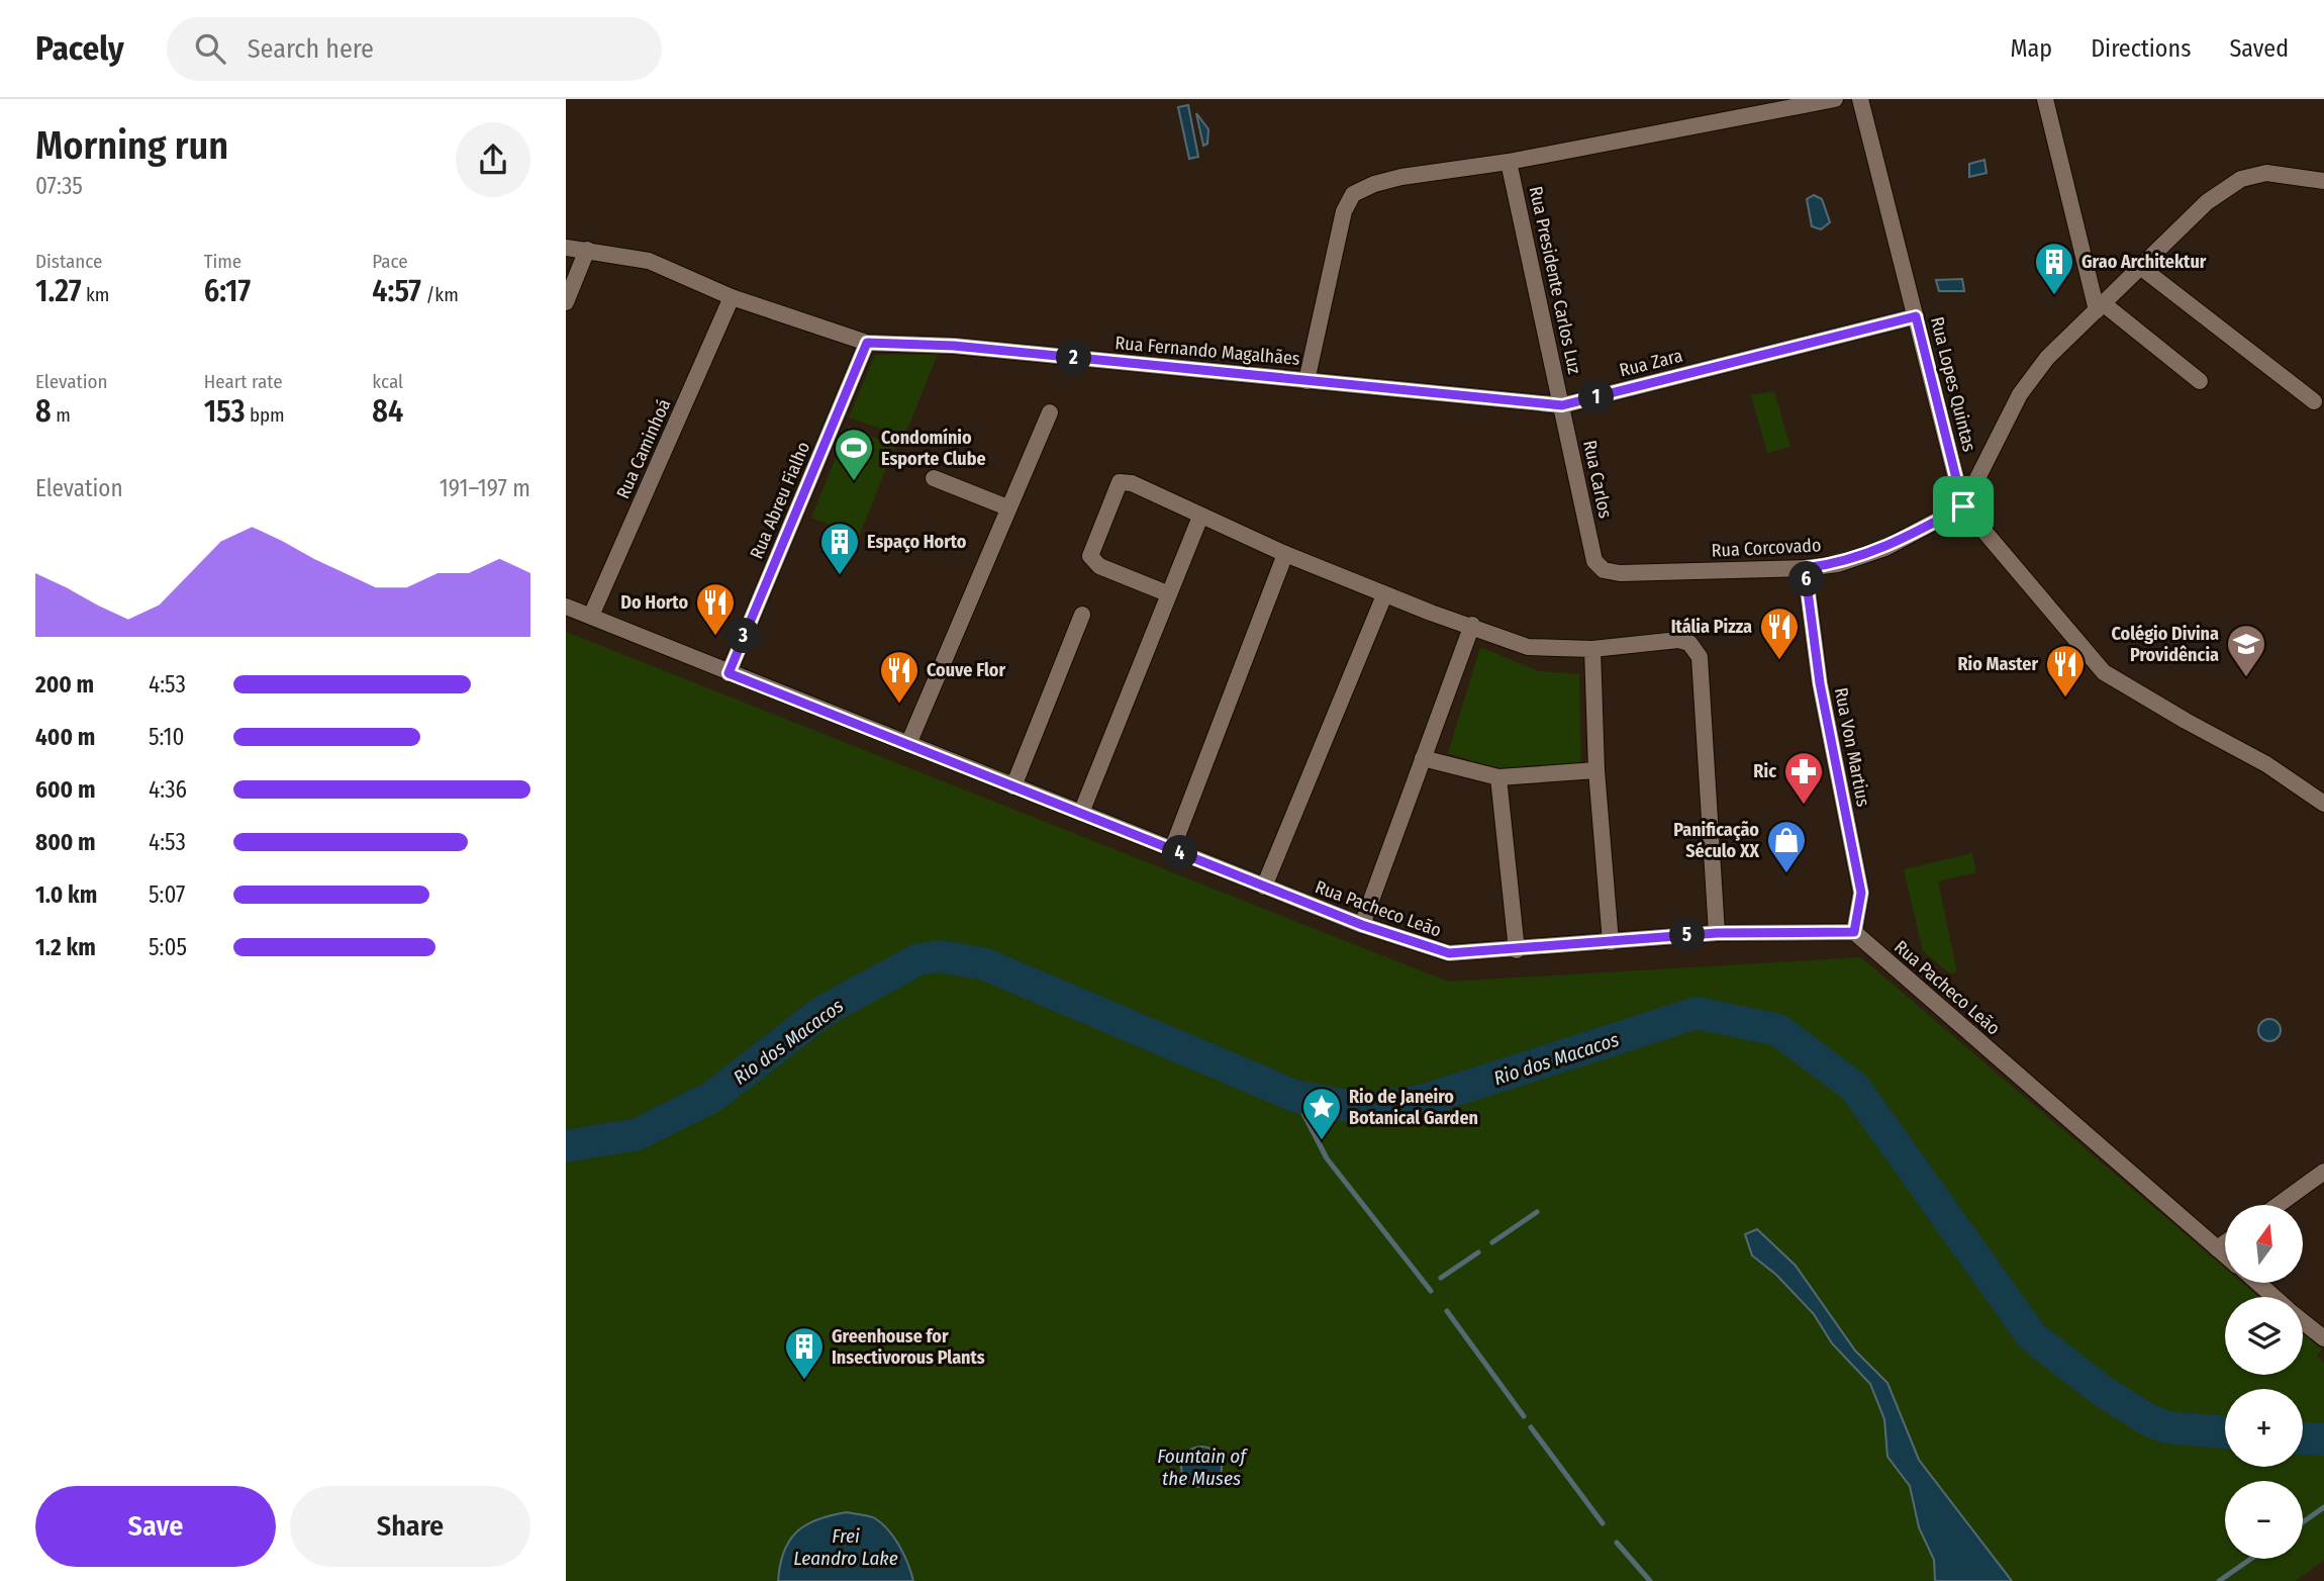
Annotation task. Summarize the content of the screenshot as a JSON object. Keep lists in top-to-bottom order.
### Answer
{
  "streets": {
    "street": [
      "Rua Presidente Carlos Luz",
      "Rua Fernando Magalhães",
      "Rua Zara",
      "Rua Lopes Quintas",
      "Rua Caminhoá",
      "Rua Carlos",
      "Rua Abreu Fialho",
      "Rua Corcovado",
      "Rua Von Martius",
      "Rua Pacheco Leão"
    ]
  },
  "crossings": [
    ["Rua Presidente Carlos Luz", "Rua Fernando Magalhães"],
    ["Rua Presidente Carlos Luz", "Rua Zara"],
    ["Rua Presidente Carlos Luz", "Rua Carlos"],
    ["Rua Fernando Magalhães", "Rua Zara"],
    ["Rua Fernando Magalhães", "Rua Caminhoá"],
    ["Rua Fernando Magalhães", "Rua Abreu Fialho"],
    ["Rua Zara", "Rua Lopes Quintas"],
    ["Rua Zara", "Rua Carlos"],
    ["Rua Lopes Quintas", "Rua Corcovado"],
    ["Rua Caminhoá", "Rua Pacheco Leão"],
    ["Rua Carlos", "Rua Corcovado"],
    ["Rua Abreu Fialho", "Rua Pacheco Leão"],
    ["Rua Corcovado", "Rua Von Martius"],
    ["Rua Von Martius", "Rua Pacheco Leão"]
  ],
  "water": ["Rio dos Macacos", "Fountain of the Muses", "Frei Leandro Lake"],
  "places": {
    "building": ["Grao Architektur", "Espaço Horto", "Greenhouse for Insectivorous Plants"],
    "sports": ["Condomínio Esporte Clube"],
    "restaurant": [
      "Do Horto",
      "Itália Pizza",
      "Rio Master",
      "Couve Flor"
    ],
    "school or university": ["Colégio Divina Providência"],
    "pharmacy": ["Ric"],
    "shop": ["Panificação Século XX"],
    "place": ["Rio de Janeiro Botanical Garden"]
  },
  "north": "top",
  "page": {
    "header": "Pacely",
    "search": "Search here",
    "nav": ["Map", "Directions", "Saved"],
    "heading": ["Morning run", "07:35"],
    "stats": [
      ["Distance", "1.27 km"],
      ["Time", "6:17"],
      ["Pace", "4:57 /km"],
      ["Elevation", "8 m"],
      ["Heart rate", "153 bpm"],
      ["kcal", "84"]
    ],
    "pins": [
      "2",
      "1",
      "6",
      "3",
      "4",
      "5"
    ],
    "chart": ["Elevation", "191–197 m"],
    "list": [
      {
        "name": "200 m",
        "note": "4:53"
      },
      {
        "name": "400 m",
        "note": "5:10"
      },
      {
        "name": "600 m",
        "note": "4:36"
      },
      {
        "name": "800 m",
        "note": "4:53"
      },
      {
        "name": "1.0 km",
        "note": "5:07"
      },
      {
        "name": "1.2 km",
        "note": "5:05"
      }
    ],
    "map_buttons": ["+", "−"],
    "buttons": ["Save", "Share"]
  }
}
